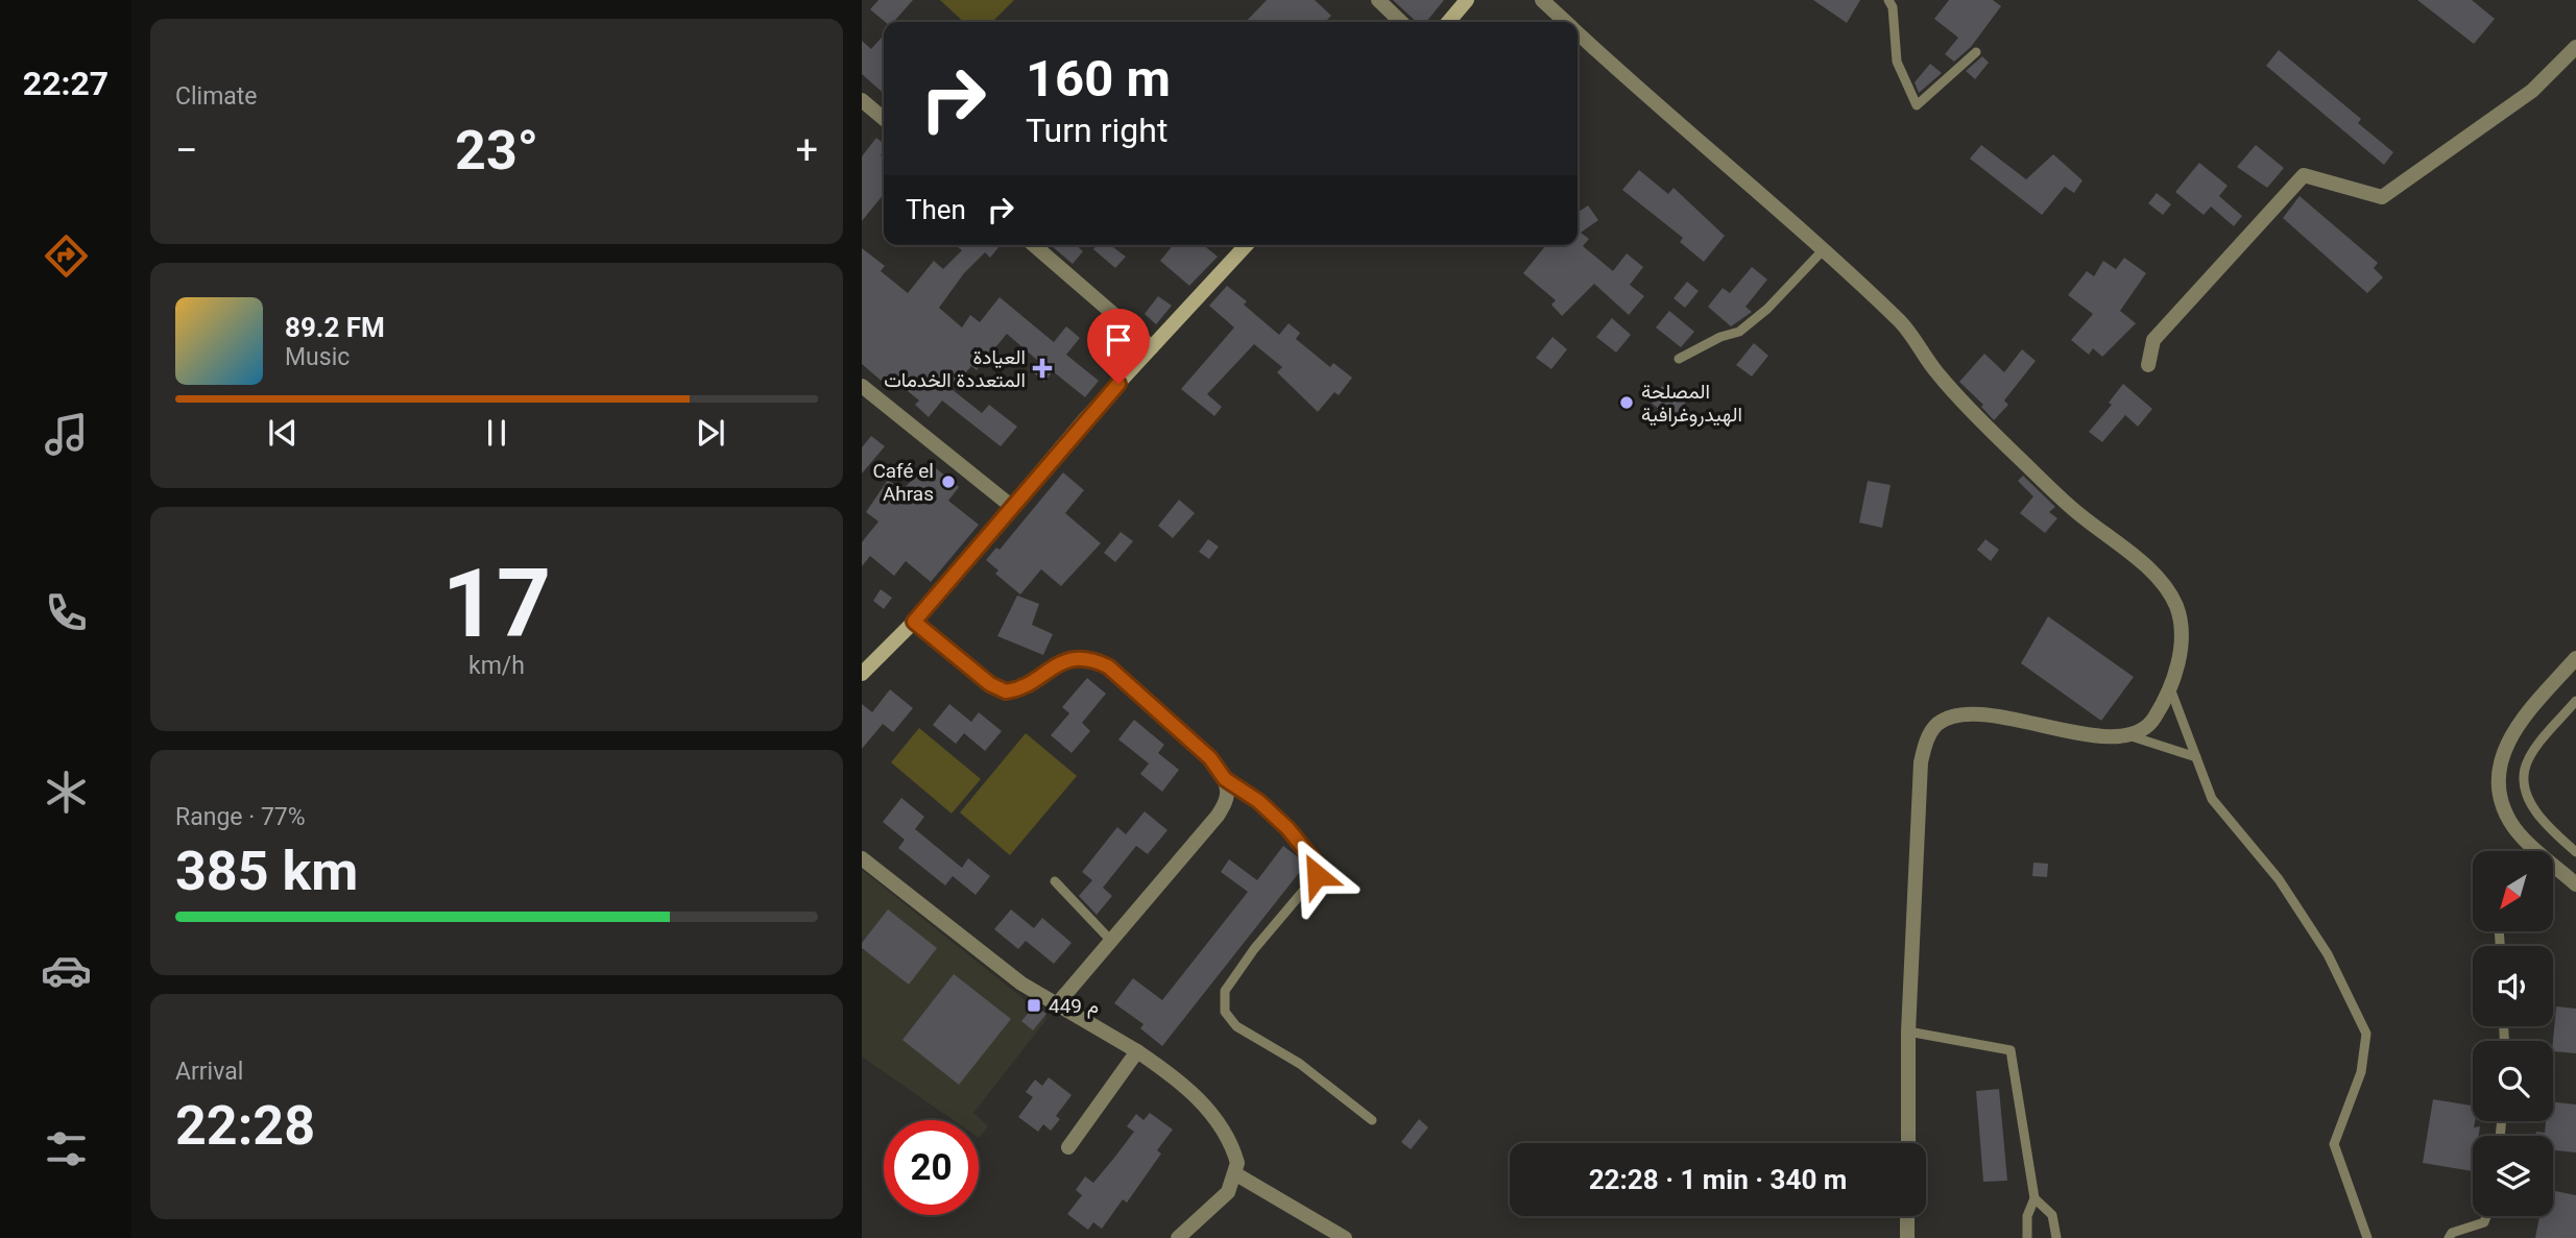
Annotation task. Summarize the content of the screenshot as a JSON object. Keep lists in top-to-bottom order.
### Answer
{
  "places": {
    "health": ["العيادة المتعددة الخدمات"],
    "other": ["المصلحة الهيدروغرافية", "Café el Ahras"],
    "transit": ["م 449"]
  },
  "north": "bottom left",
  "page": {
    "tabs": "22:27",
    "tile": [
      "Climate",
      ["17", "km/h"],
      ["Range · 77%", "385 km"],
      ["Arrival", "22:28"]
    ],
    "turn": ["160 m", "Turn right"],
    "heat": ["−", "23°", "+"],
    "then": "Then",
    "song": ["89.2 FM", "Music"],
    "limit": "20",
    "trip": "22:28 · 1 min · 340 m"
  }
}
